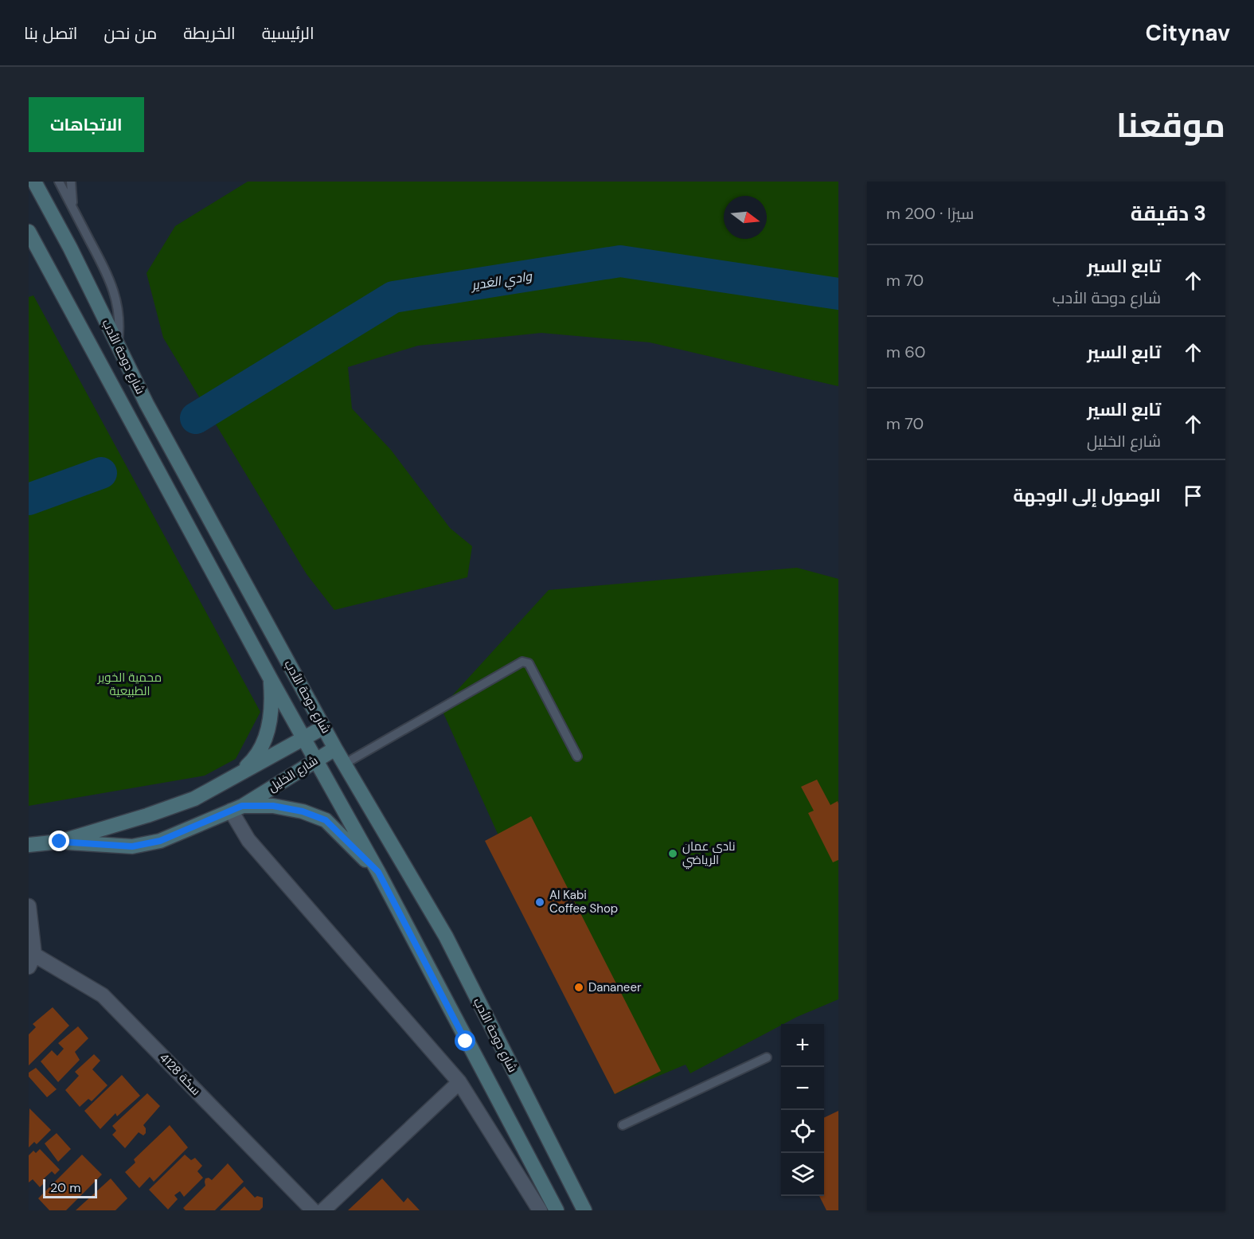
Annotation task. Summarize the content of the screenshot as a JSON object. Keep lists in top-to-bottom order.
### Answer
{
  "streets": {
    "main road": ["شارع دوحة الأدب", "شارع الخليل"],
    "street": ["سكة 4128"]
  },
  "crossings": [
    ["شارع دوحة الأدب", "شارع الخليل"]
  ],
  "water": ["وادي الغدير"],
  "parks": ["محمية الخوير الطبيعية"],
  "places": ["نادي عمان الرياضي", "Al Kabi Coffee Shop", "Dananeer"],
  "scale_bar": "20 m",
  "north": "right",
  "page": {
    "header": "Citynav",
    "nav": [
      "الرئيسية",
      "الخريطة",
      "من نحن",
      "اتصل بنا"
    ],
    "title": "موقعنا",
    "buttons": "الاتجاهات",
    "heading": ["3 دقيقة", "سيرًا · 200 m"],
    "list": [
      ["تابع السير", "شارع دوحة الأدب", "70 m"],
      ["تابع السير", "60 m"],
      ["تابع السير", "شارع الخليل", "70 m"],
      "الوصول إلى الوجهة"
    ],
    "map_buttons": ["+", "−"],
    "scale": "20 m"
  }
}
